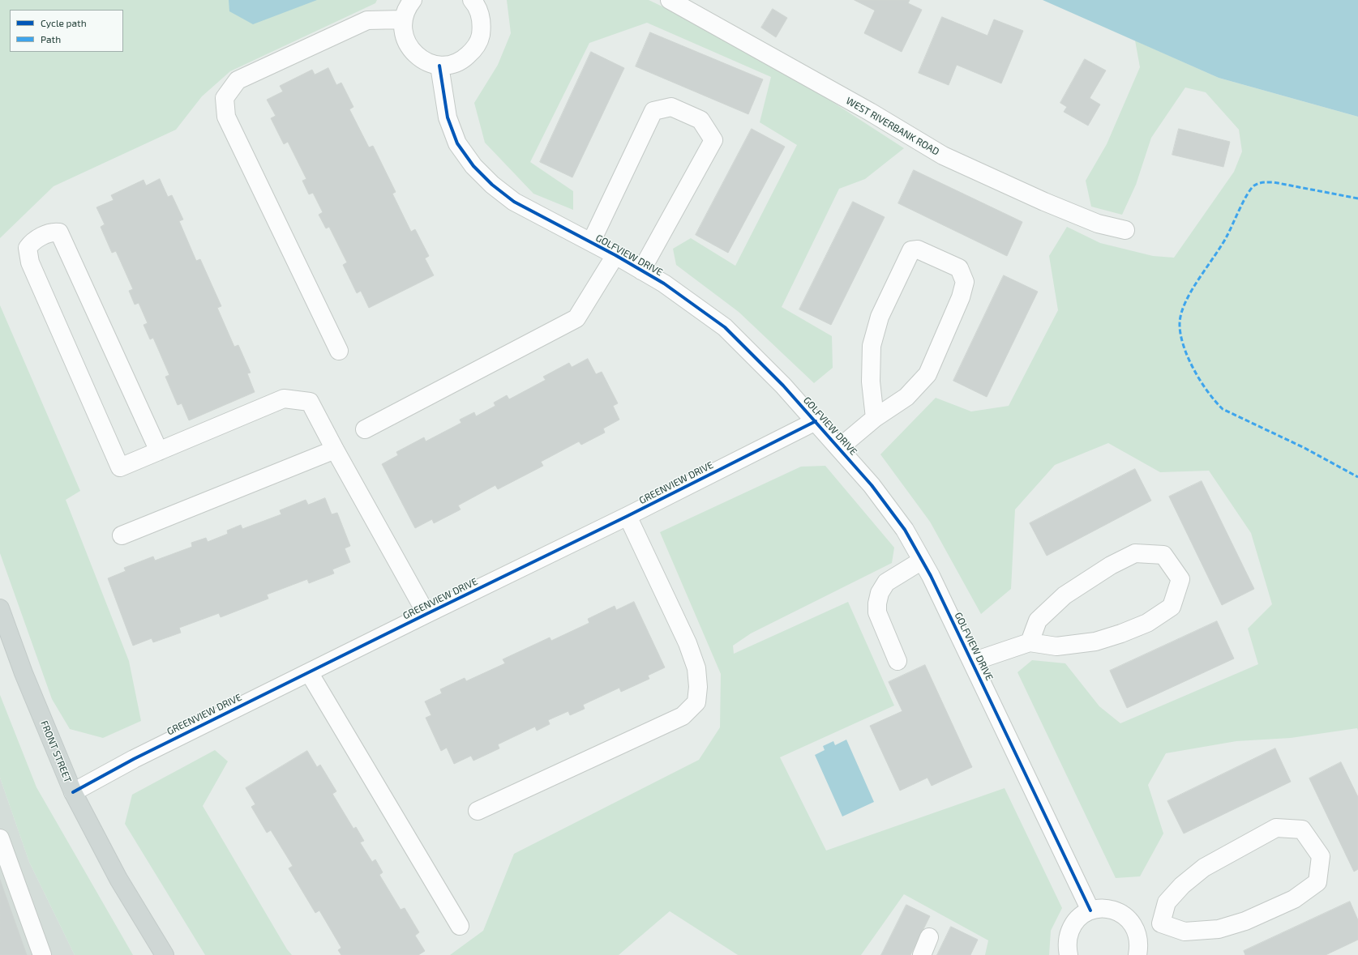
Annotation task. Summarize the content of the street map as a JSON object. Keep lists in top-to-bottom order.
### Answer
{
  "streets": {
    "main road": ["FRONT STREET"],
    "street": ["WEST RIVERBANK ROAD", "GOLFVIEW DRIVE", "GREENVIEW DRIVE"]
  },
  "crossings": [
    ["GOLFVIEW DRIVE", "GREENVIEW DRIVE"],
    ["GREENVIEW DRIVE", "FRONT STREET"]
  ],
  "legend": ["Cycle path", "Path"]
}
